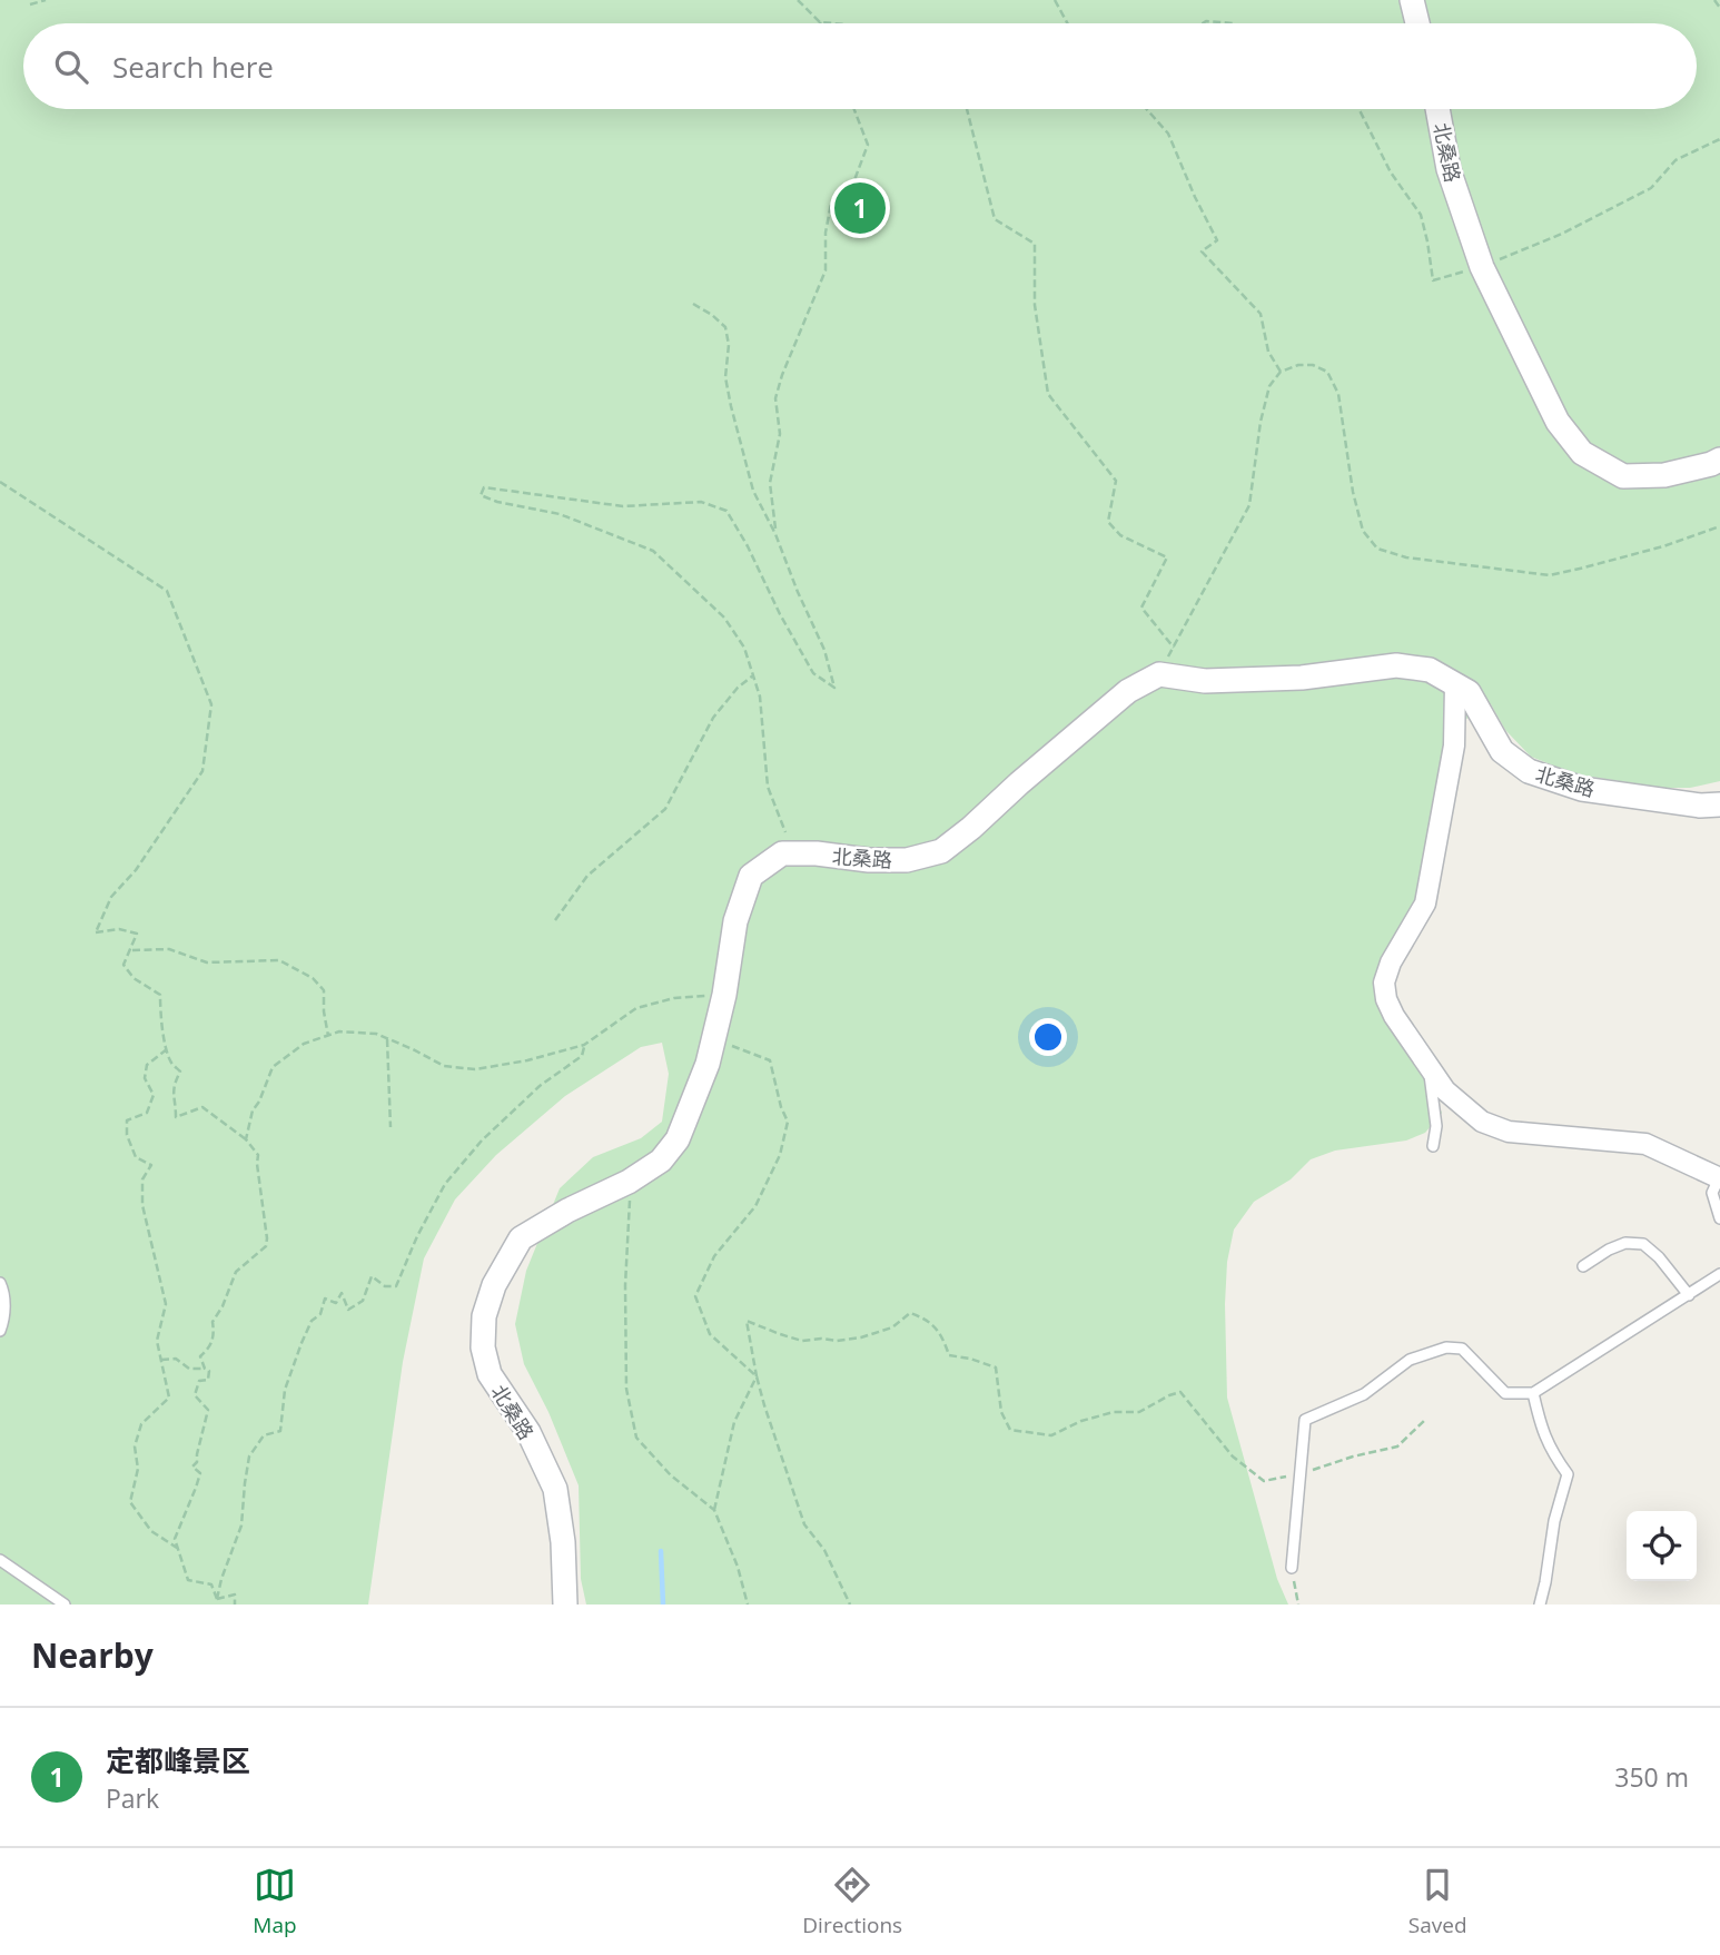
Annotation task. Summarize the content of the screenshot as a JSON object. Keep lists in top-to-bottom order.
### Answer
{
  "streets": {
    "street": ["北桑路"]
  },
  "page": {
    "search": "Search here",
    "pins": "1",
    "heading": "Nearby",
    "list": [
      {
        "mark": "1",
        "name": "定都峰景区",
        "note": "Park",
        "value": "350 m"
      }
    ],
    "nav": ["Map", "Directions", "Saved"]
  }
}
